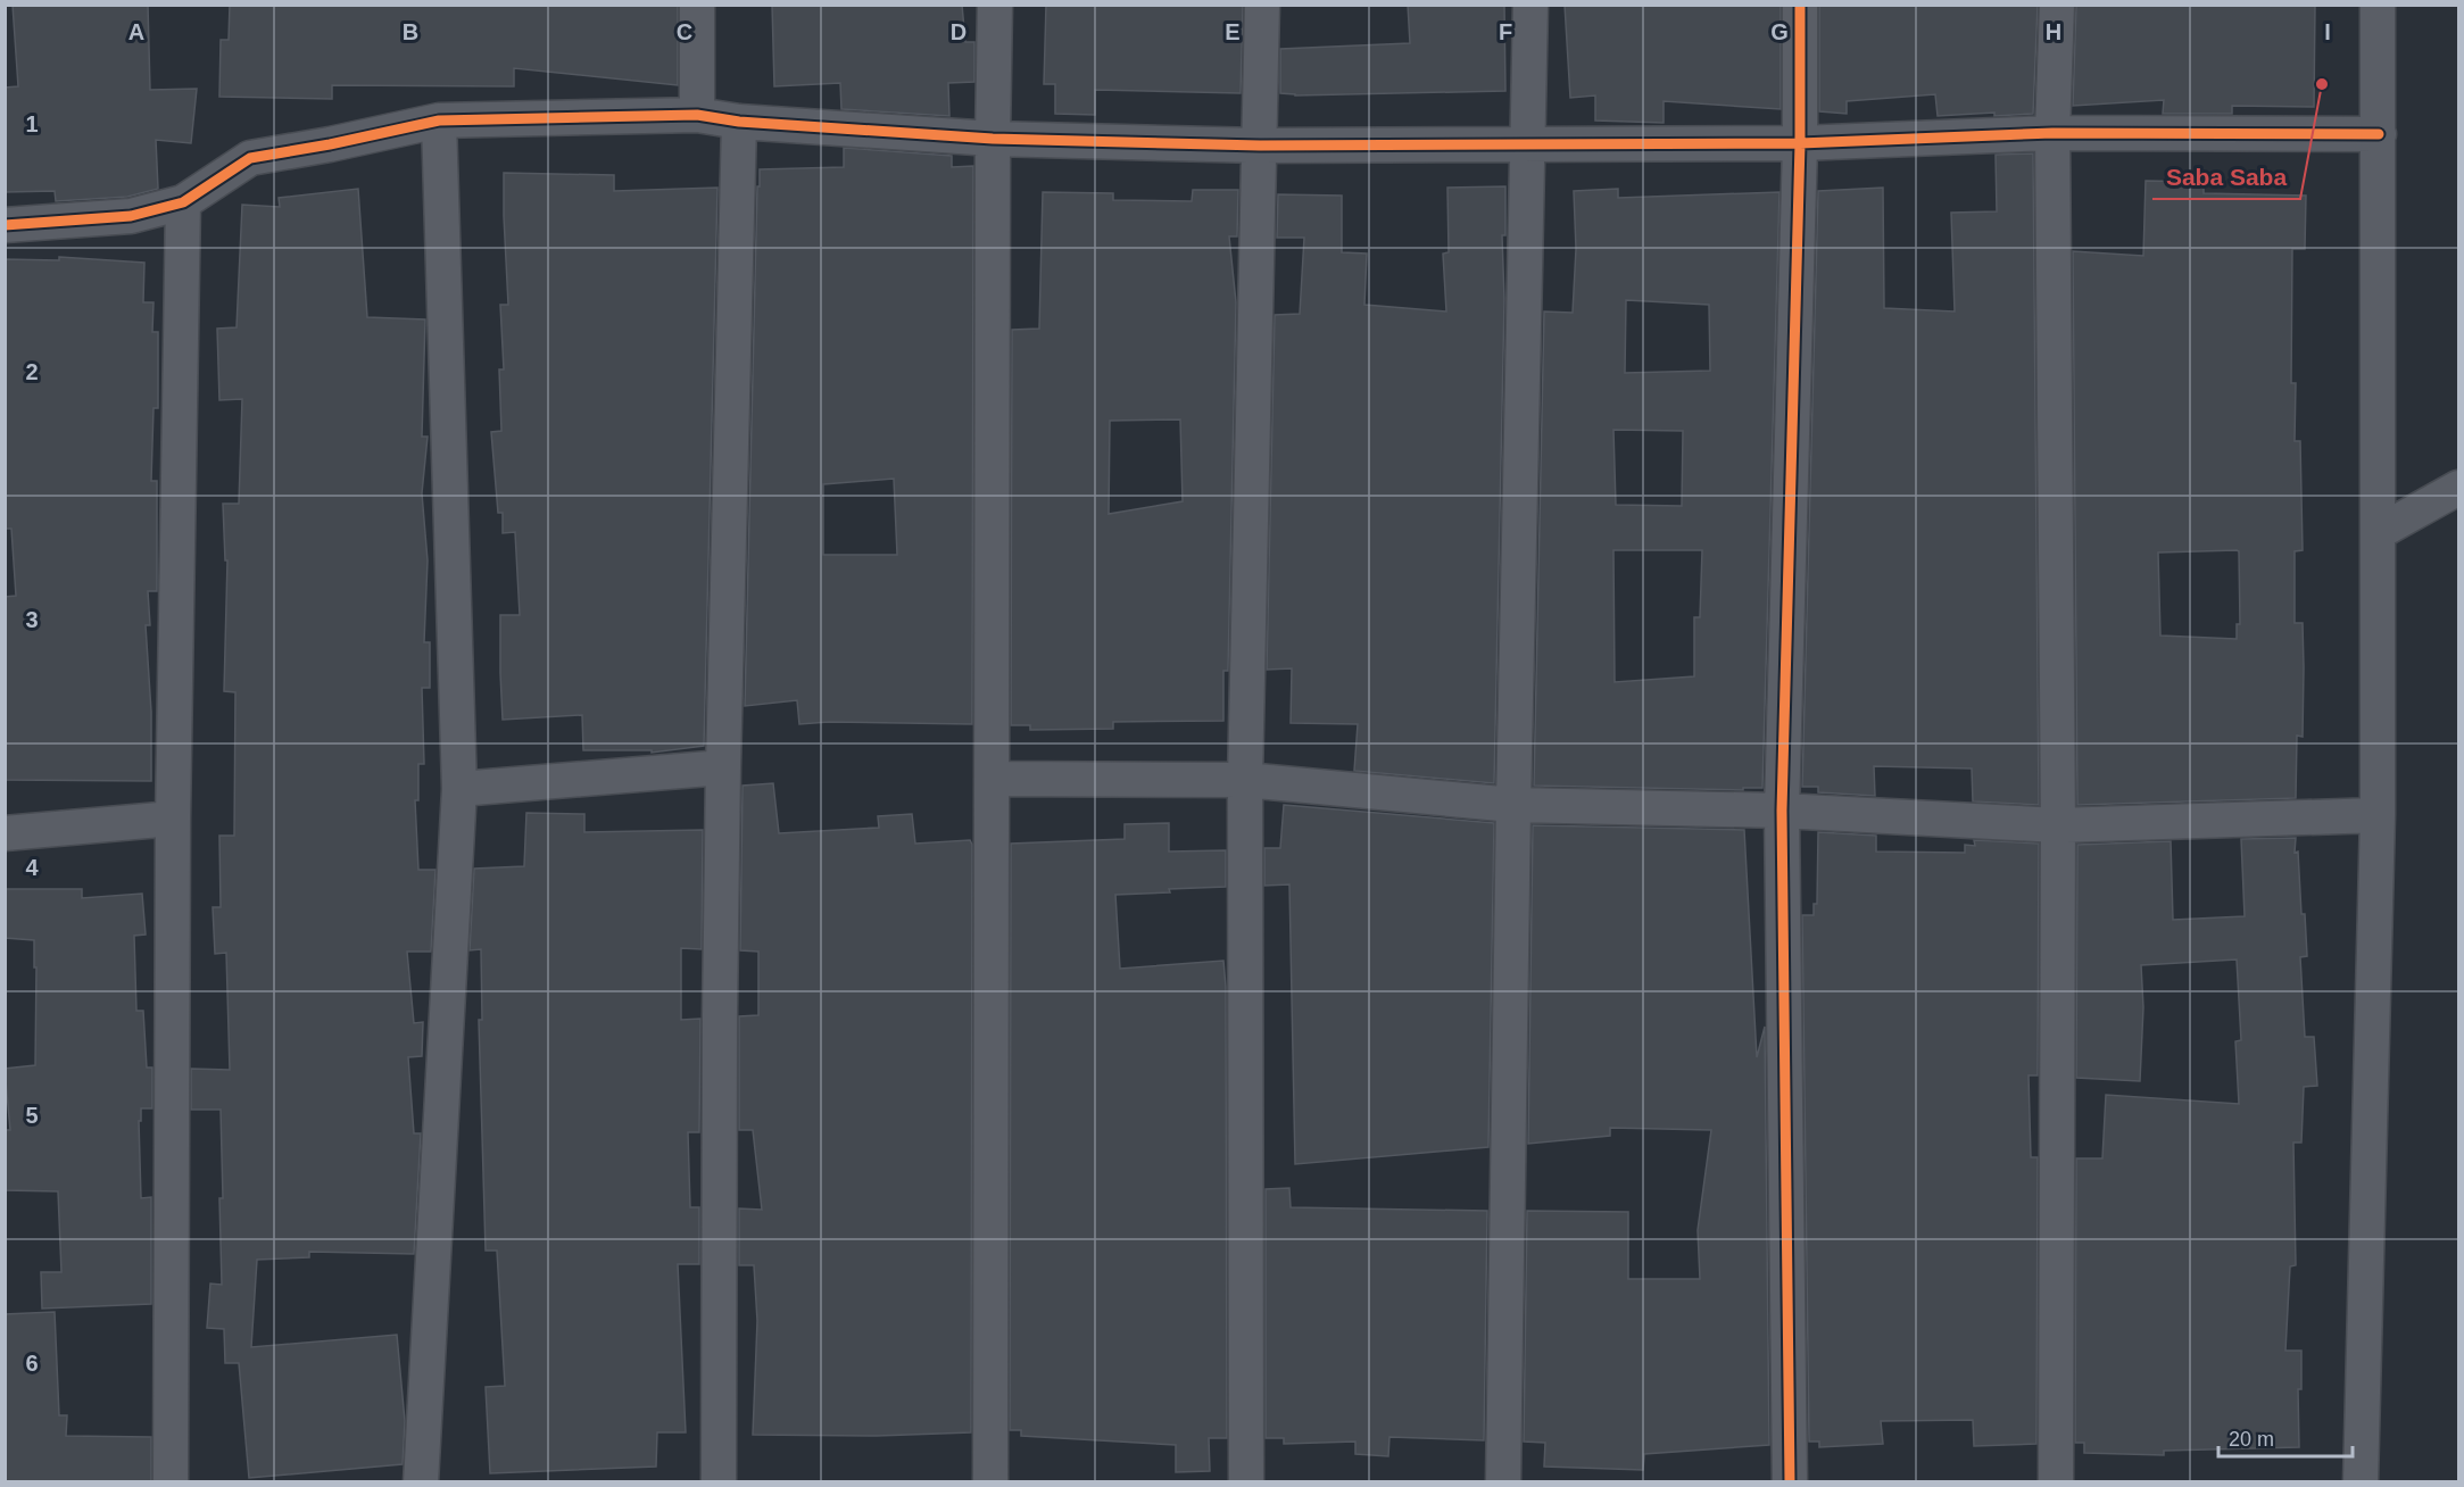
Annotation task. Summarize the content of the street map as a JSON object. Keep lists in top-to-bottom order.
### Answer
{
  "places": ["Saba Saba"],
  "scale_bar": "20 m",
  "grid": {
    "columns": [
      "A",
      "B",
      "C",
      "D",
      "E",
      "F",
      "G",
      "H",
      "I"
    ],
    "rows": [
      "1",
      "2",
      "3",
      "4",
      "5",
      "6"
    ]
  }
}
